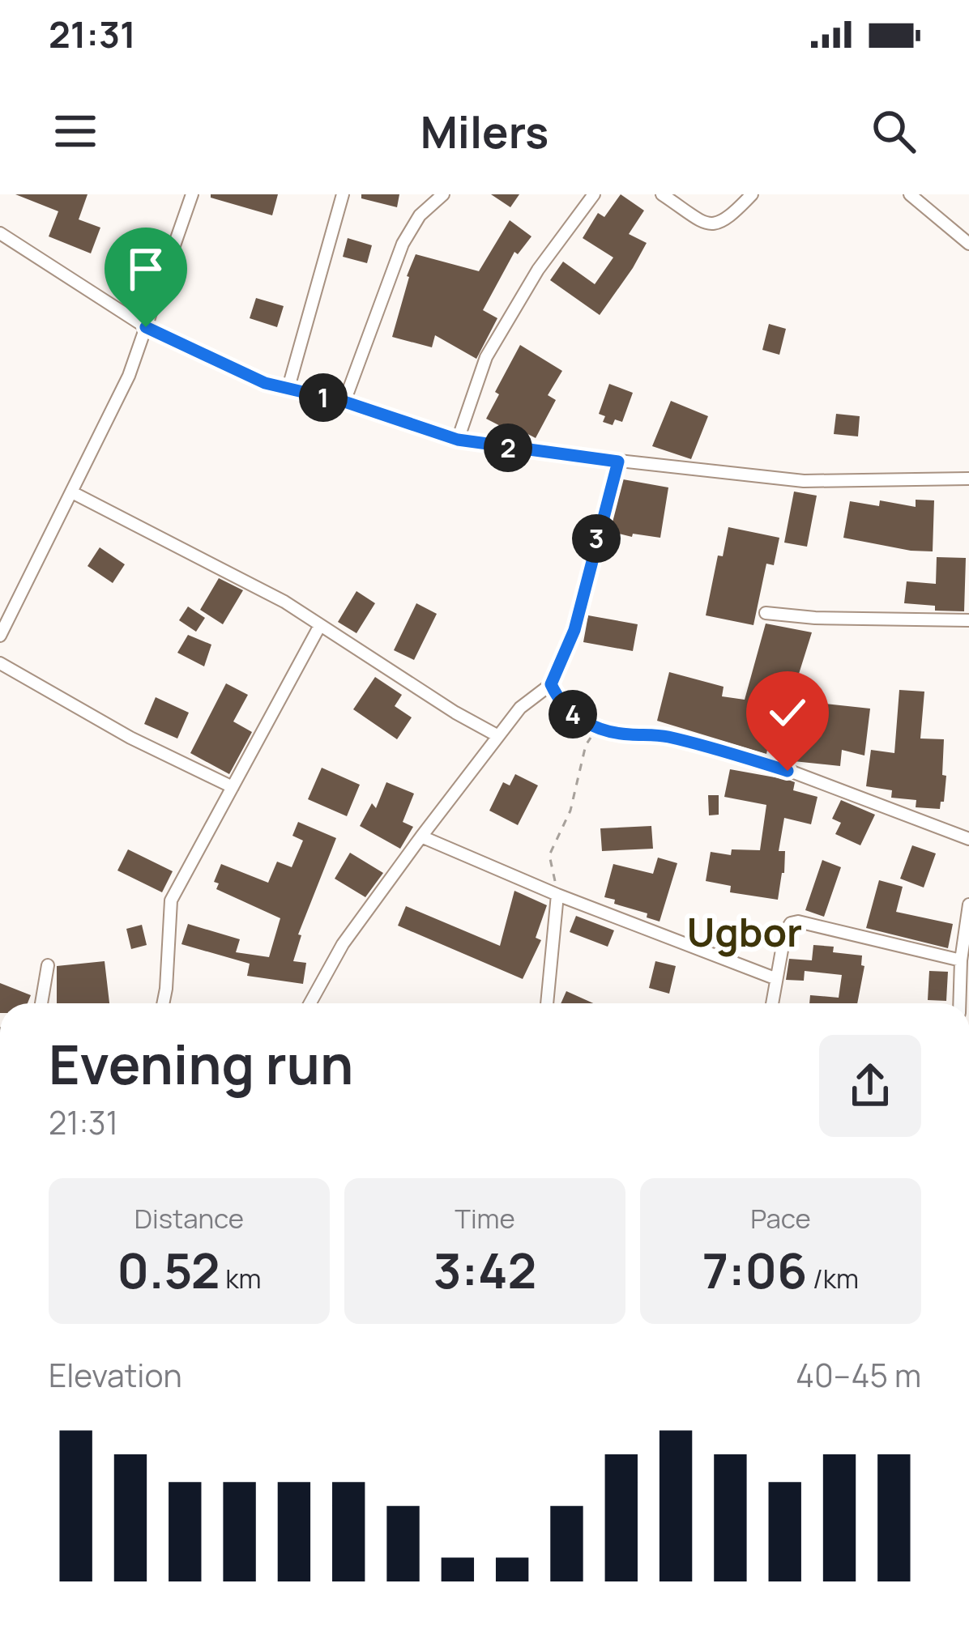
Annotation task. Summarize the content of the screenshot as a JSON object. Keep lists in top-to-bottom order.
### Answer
{
  "districts": ["Ugbor"],
  "page": {
    "status": "21:31",
    "header": "Milers",
    "pins": [
      "1",
      "2",
      "3",
      "4"
    ],
    "heading": ["Evening run", "21:31"],
    "stats": [
      ["Distance", "0.52 km"],
      ["Time", "3:42"],
      ["Pace", "7:06 /km"]
    ],
    "chart": ["Elevation", "40–45 m"]
  }
}
